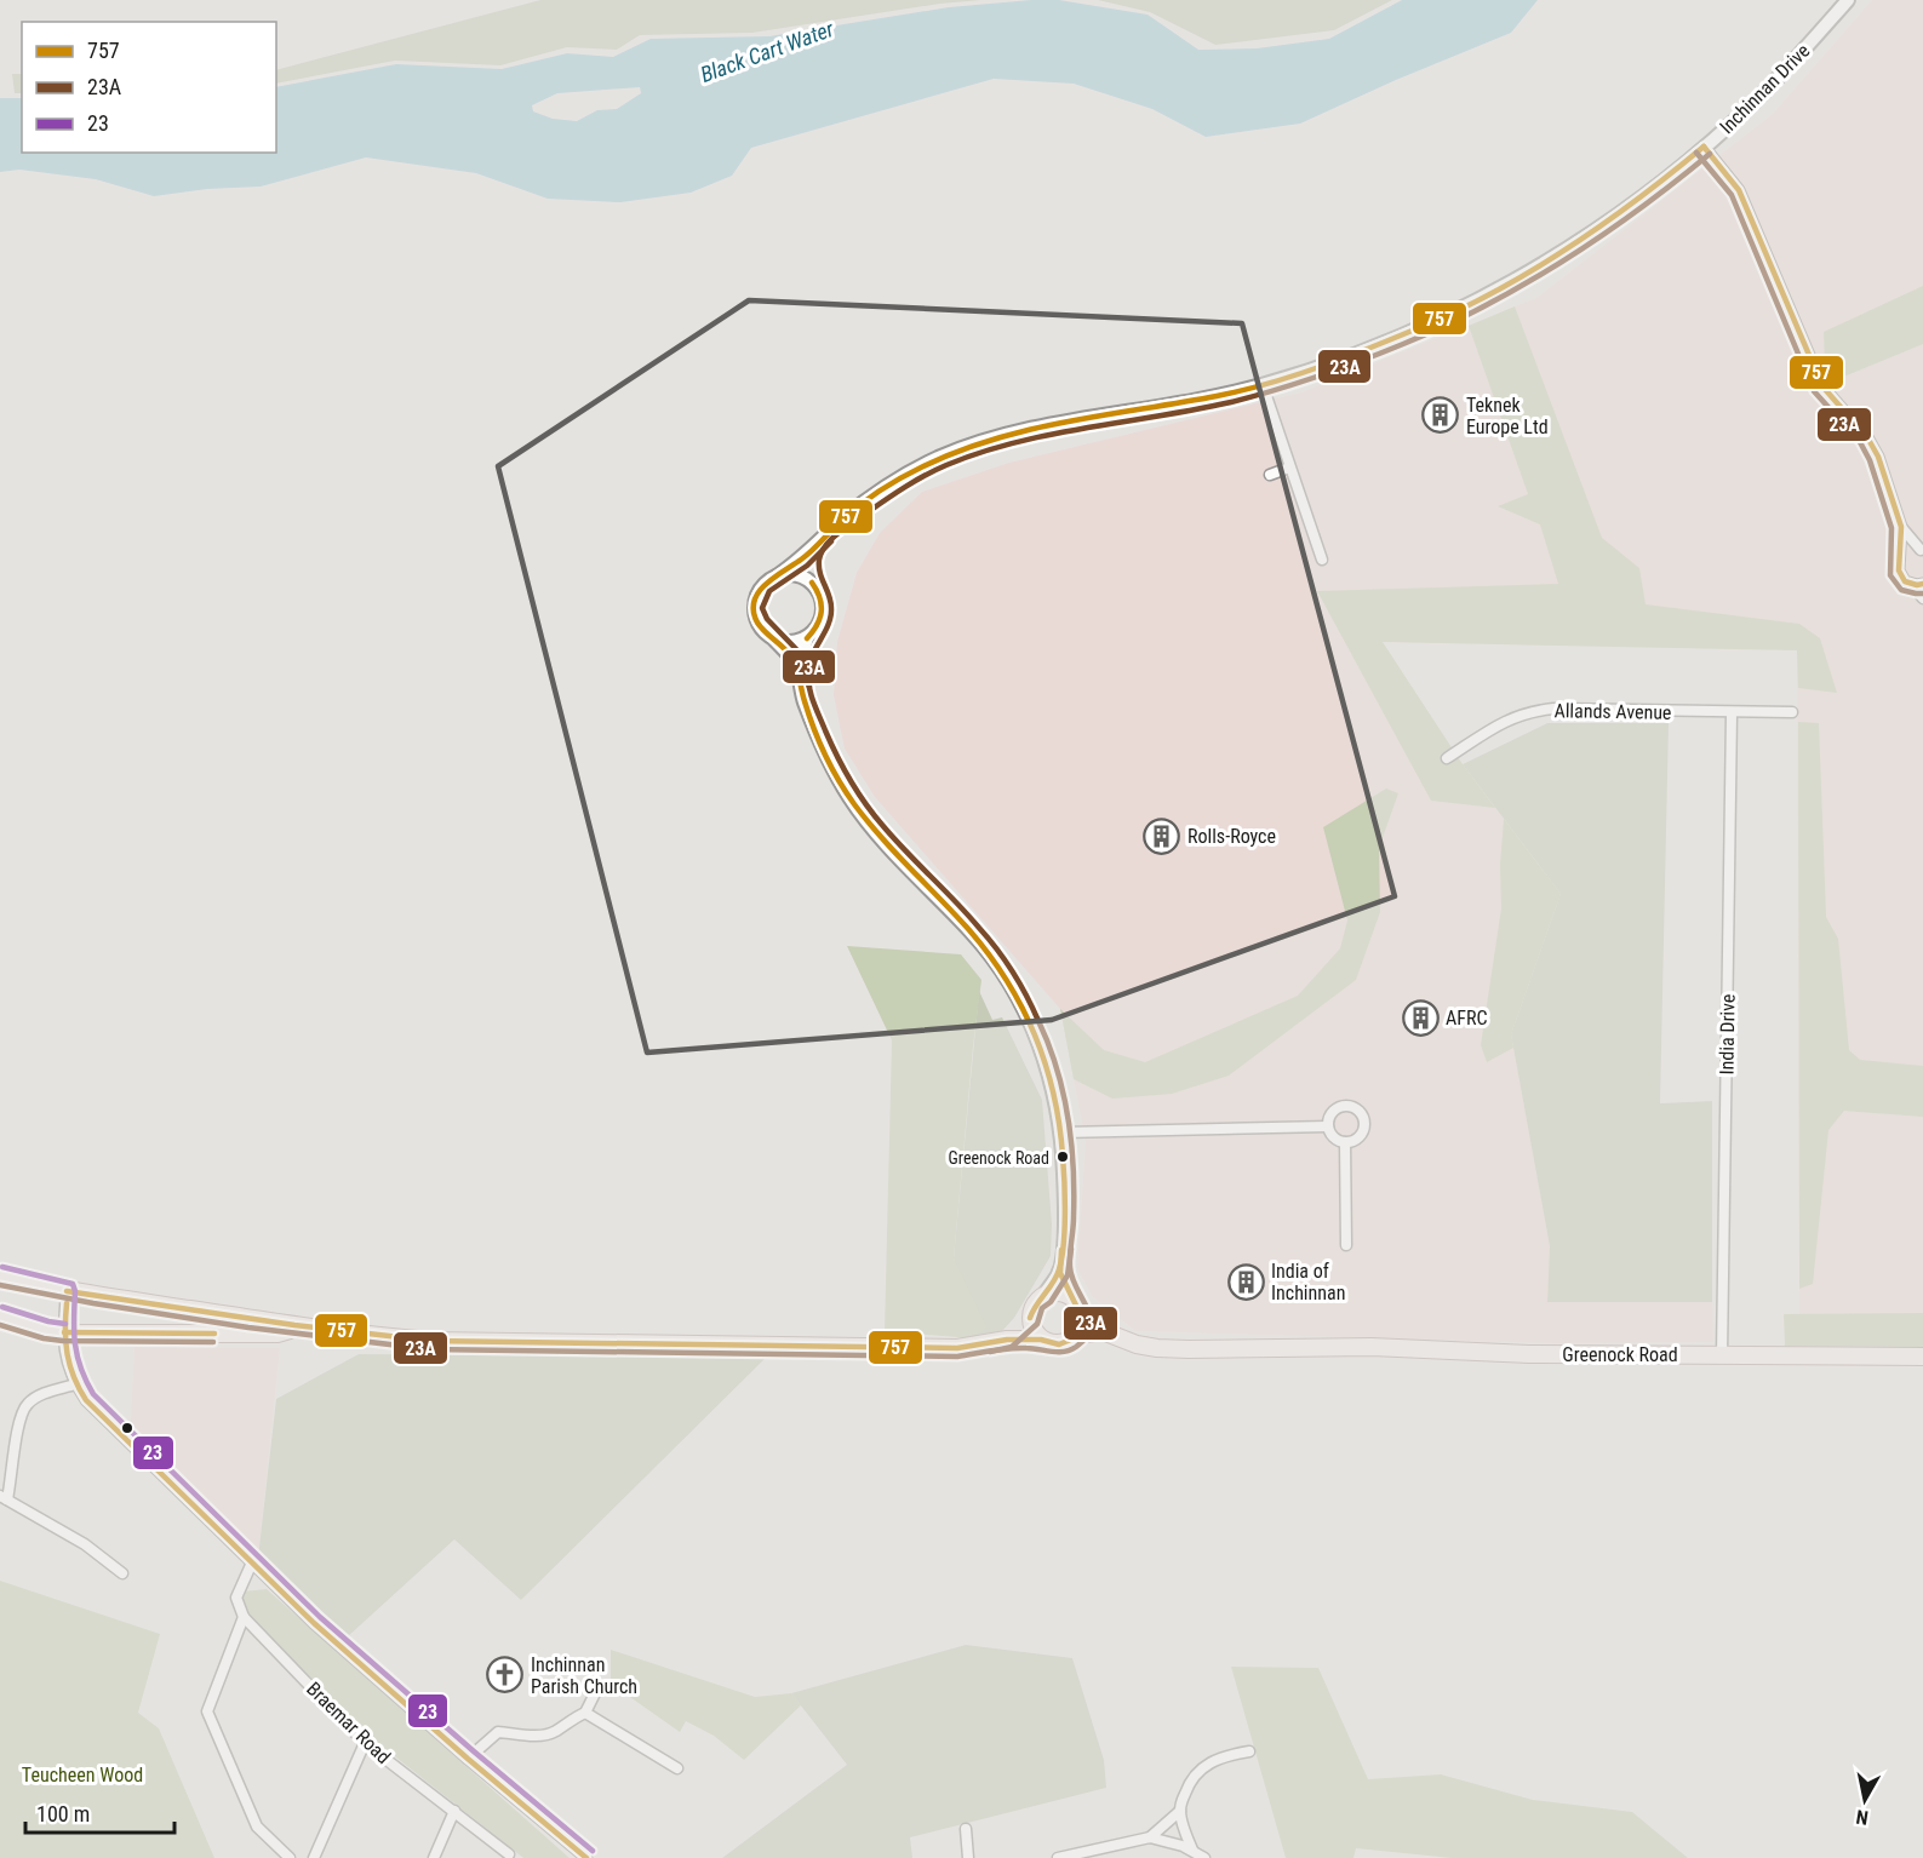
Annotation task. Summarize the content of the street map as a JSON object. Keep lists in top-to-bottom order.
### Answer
{
  "streets": {
    "main road": ["Greenock Road"],
    "street": [
      "Inchinnan Drive",
      "Allands Avenue",
      "India Drive",
      "Braemar Road"
    ]
  },
  "crossings": [
    ["Allands Avenue", "India Drive"],
    ["India Drive", "Greenock Road"]
  ],
  "water": ["Black Cart Water"],
  "parks": ["Teucheen Wood"],
  "places": {
    "building": [
      "Teknek Europe Ltd",
      "Rolls-Royce",
      "AFRC",
      "India of Inchinnan"
    ],
    "other": ["Greenock Road"],
    "church": ["Inchinnan Parish Church"]
  },
  "lines": ["transit line 757", "transit line 23A", "transit line 23"],
  "legend": ["757", "23A", "23"],
  "scale_bar": "100 m",
  "north": "bottom"
}
